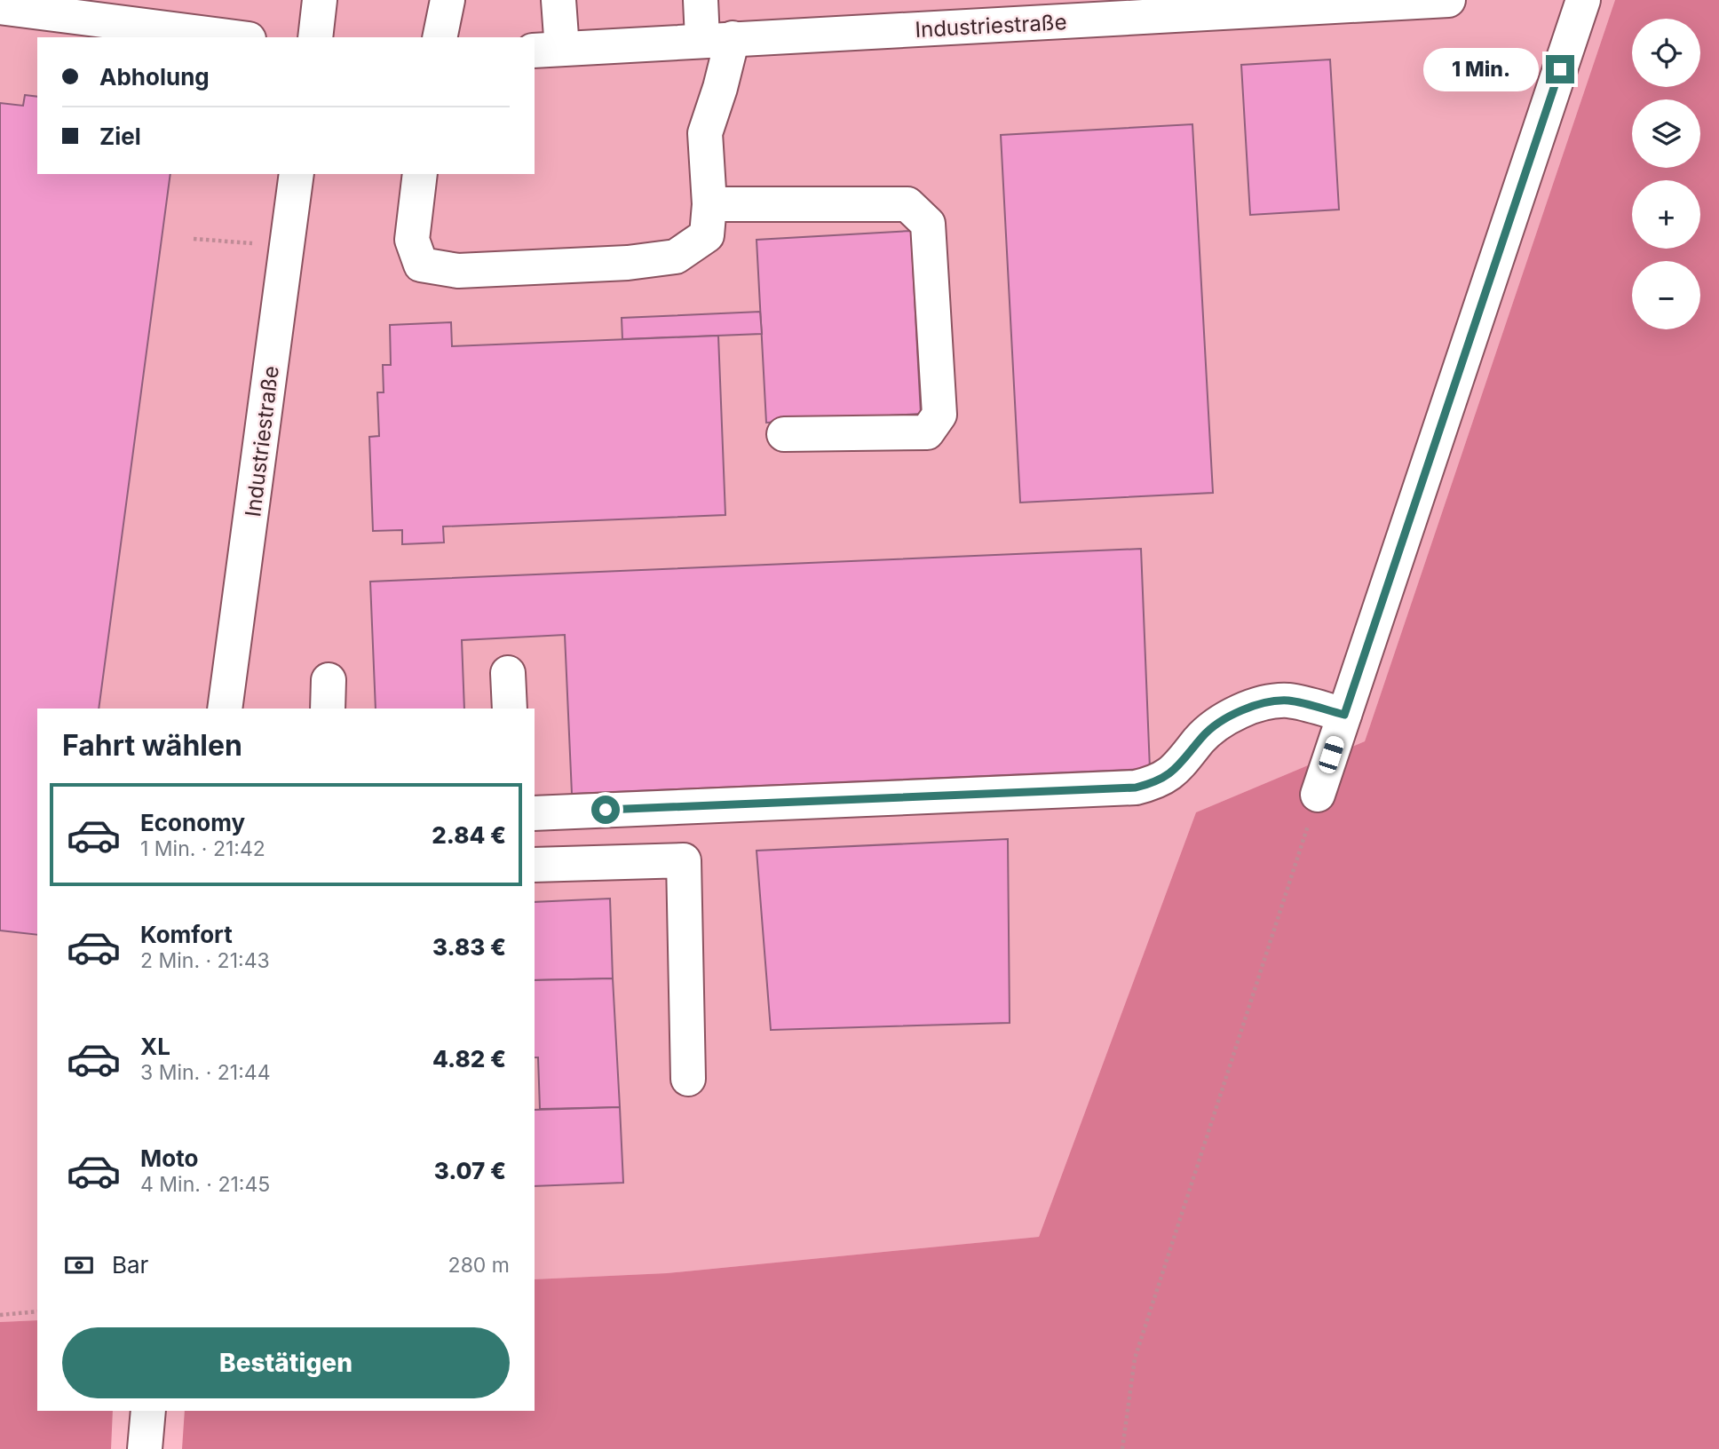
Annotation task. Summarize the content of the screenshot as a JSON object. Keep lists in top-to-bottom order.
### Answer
{
  "streets": {
    "street": ["Industriestraße"]
  },
  "page": {
    "map_buttons": ["+", "−"],
    "banner": ["Abholung", "Ziel"],
    "bubble": "1 Min.",
    "heading": "Fahrt wählen",
    "list": [
      {
        "name": "Economy",
        "note": "1 Min. · 21:42",
        "value": "2.84 €"
      },
      {
        "name": "Komfort",
        "note": "2 Min. · 21:43",
        "value": "3.83 €"
      },
      {
        "name": "XL",
        "note": "3 Min. · 21:44",
        "value": "4.82 €"
      },
      {
        "name": "Moto",
        "note": "4 Min. · 21:45",
        "value": "3.07 €"
      }
    ],
    "pay": ["Bar", "280 m"],
    "buttons": "Bestätigen"
  }
}
